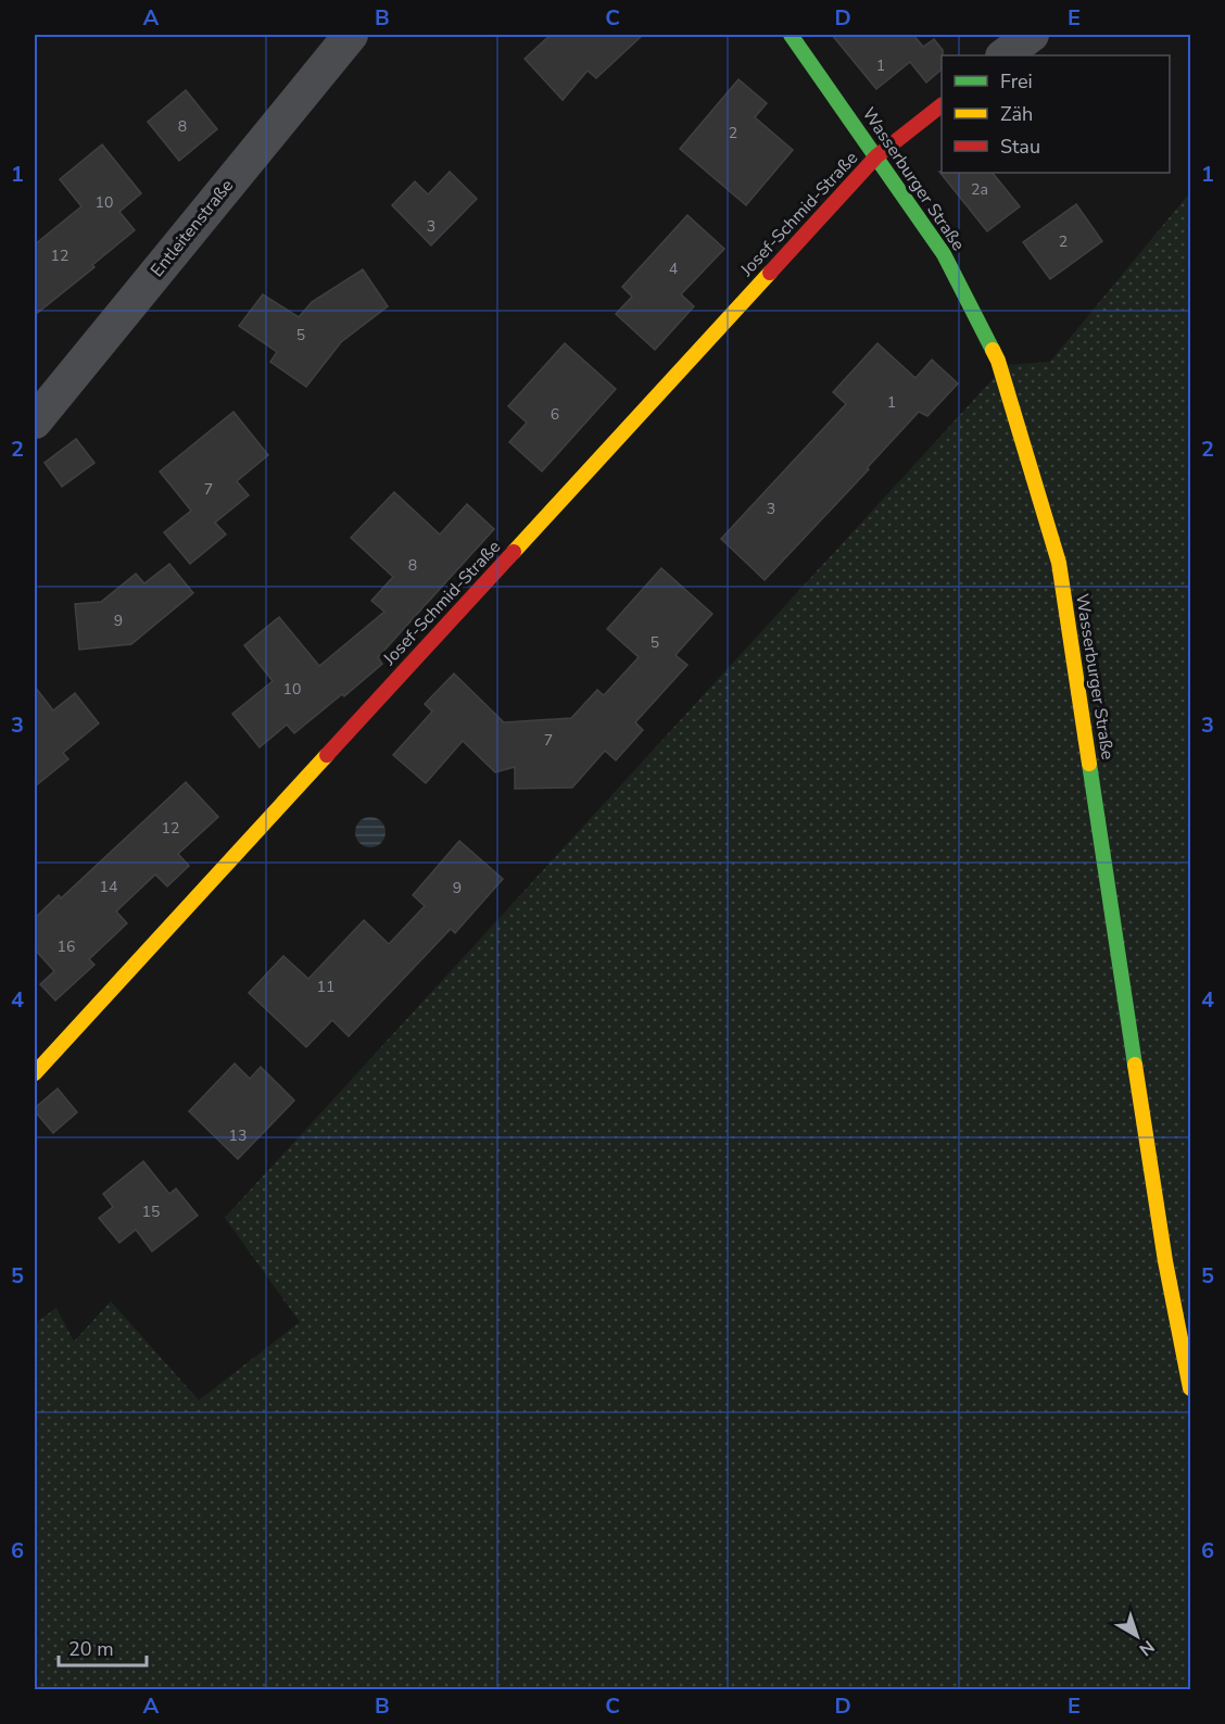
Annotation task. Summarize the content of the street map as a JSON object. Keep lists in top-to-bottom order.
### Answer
{
  "streets": {
    "street": ["Wasserburger Straße", "Josef-Schmid-Straße", "Entleitenstraße"]
  },
  "crossings": [
    ["Wasserburger Straße", "Josef-Schmid-Straße"]
  ],
  "house_numbers": [
    "1",
    "8",
    "2",
    "2a",
    "10",
    "3",
    "2",
    "12",
    "4",
    "5",
    "1",
    "6",
    "7",
    "3",
    "8",
    "9",
    "5",
    "10",
    "7",
    "12",
    "14",
    "9",
    "16",
    "11",
    "13",
    "15"
  ],
  "legend": ["Frei", "Zäh", "Stau"],
  "scale_bar": "20 m",
  "north": "bottom right",
  "grid": {
    "columns": [
      "A",
      "B",
      "C",
      "D",
      "E"
    ],
    "rows": [
      "1",
      "2",
      "3",
      "4",
      "5",
      "6"
    ]
  }
}
